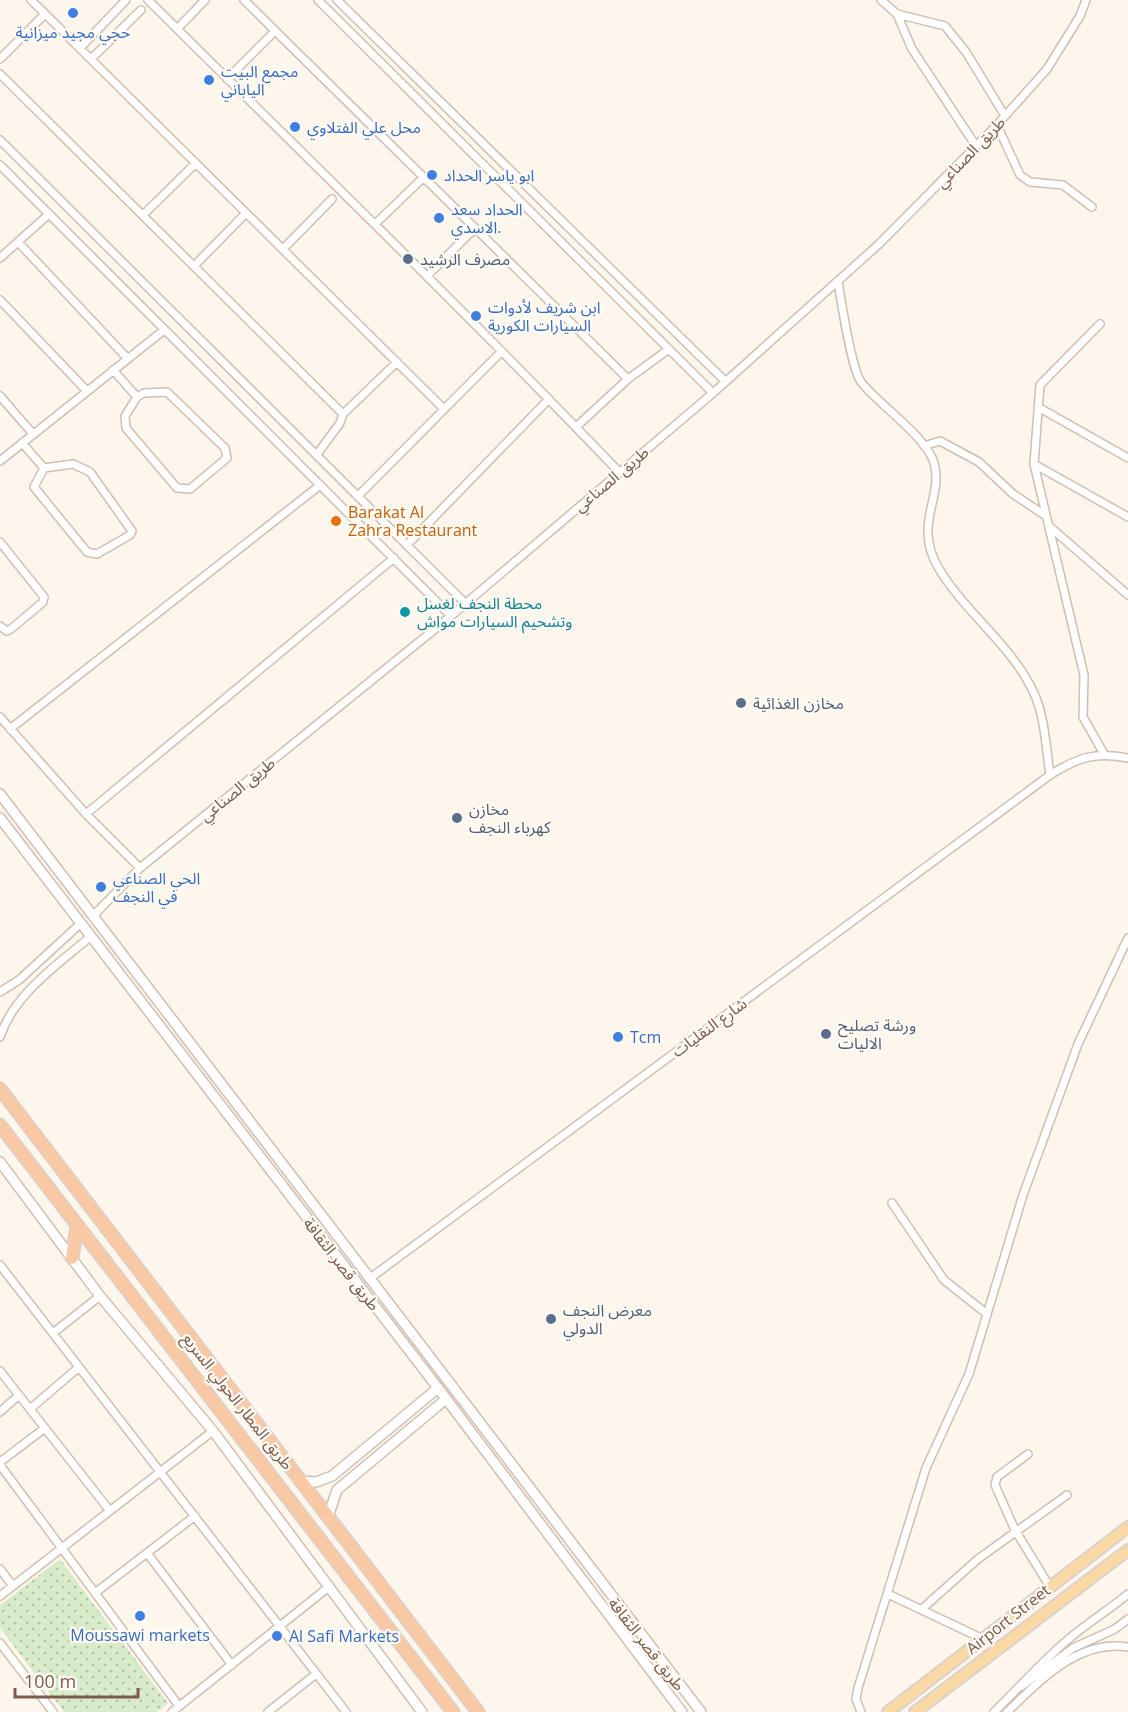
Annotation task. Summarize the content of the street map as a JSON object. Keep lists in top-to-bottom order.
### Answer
{
  "streets": {
    "highway": ["طريق المطار الحولي السريع"],
    "main road": ["Airport Street"],
    "street": ["طريق الصناعي", "شارع النقليات", "طريق قصر الثقافة"]
  },
  "crossings": [
    ["طريق الصناعي", "طريق قصر الثقافة"],
    ["شارع النقليات", "طريق قصر الثقافة"]
  ],
  "places": [
    "حجي مجيد ميزانية",
    "مجمع البيت الياباني",
    "محل علي الفتلاوي",
    "ابو ياسر الحداد",
    "الحداد سعد الاسدي.",
    "مصرف الرشيد",
    "ابن شريف لأدوات السيارات الكورية",
    "Barakat Al Zahra Restaurant",
    "محطة النجف لغسل وتشحيم السيارات مواش",
    "مخازن الغذائية",
    "مخازن كهرباء النجف",
    "الحي الصناعي في النجف",
    "ورشة تصليح الاليات",
    "Tcm",
    "معرض النجف الدولي",
    "Moussawi markets",
    "Al Safi Markets"
  ],
  "scale_bar": "100 m"
}
